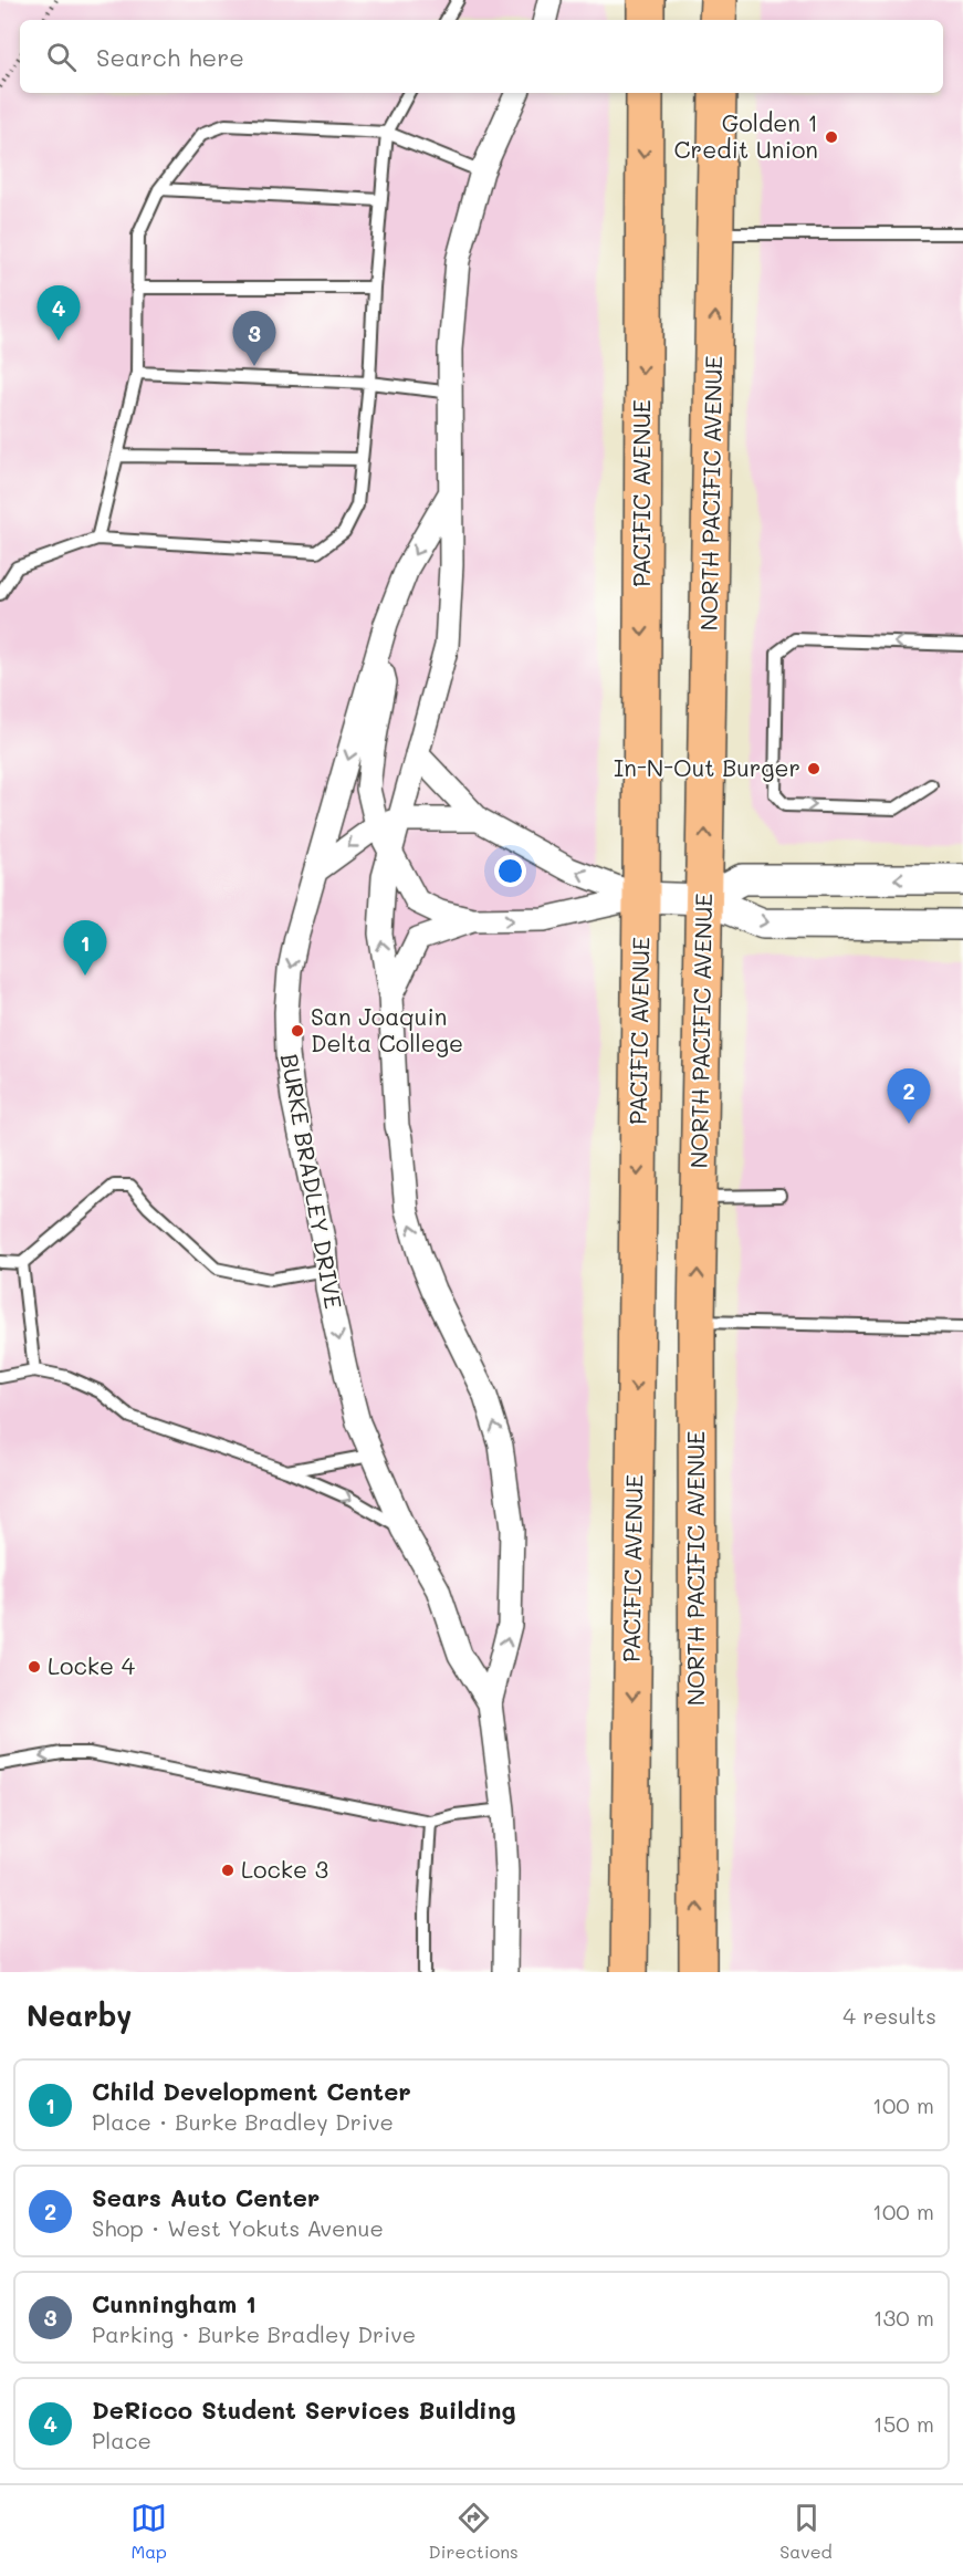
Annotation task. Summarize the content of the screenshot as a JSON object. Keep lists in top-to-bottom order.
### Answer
{
  "streets": {
    "main road": ["PACIFIC AVENUE", "NORTH PACIFIC AVENUE"],
    "street": ["BURKE BRADLEY DRIVE"]
  },
  "one_way": ["PACIFIC AVENUE", "NORTH PACIFIC AVENUE"],
  "places": [
    "Golden 1 Credit Union",
    "In-N-Out Burger",
    "San Joaquin Delta College",
    "Locke 4",
    "Locke 3"
  ],
  "page": {
    "search": "Search here",
    "pins": [
      "4",
      "3",
      "1",
      "2"
    ],
    "heading": ["Nearby", "4 results"],
    "list": [
      {
        "mark": "1",
        "name": "Child Development Center",
        "note": "Place · Burke Bradley Drive",
        "value": "100 m"
      },
      {
        "mark": "2",
        "name": "Sears Auto Center",
        "note": "Shop · West Yokuts Avenue",
        "value": "100 m"
      },
      {
        "mark": "3",
        "name": "Cunningham 1",
        "note": "Parking · Burke Bradley Drive",
        "value": "130 m"
      },
      {
        "mark": "4",
        "name": "DeRicco Student Services Building",
        "note": "Place",
        "value": "150 m"
      }
    ],
    "nav": ["Map", "Directions", "Saved"]
  }
}
